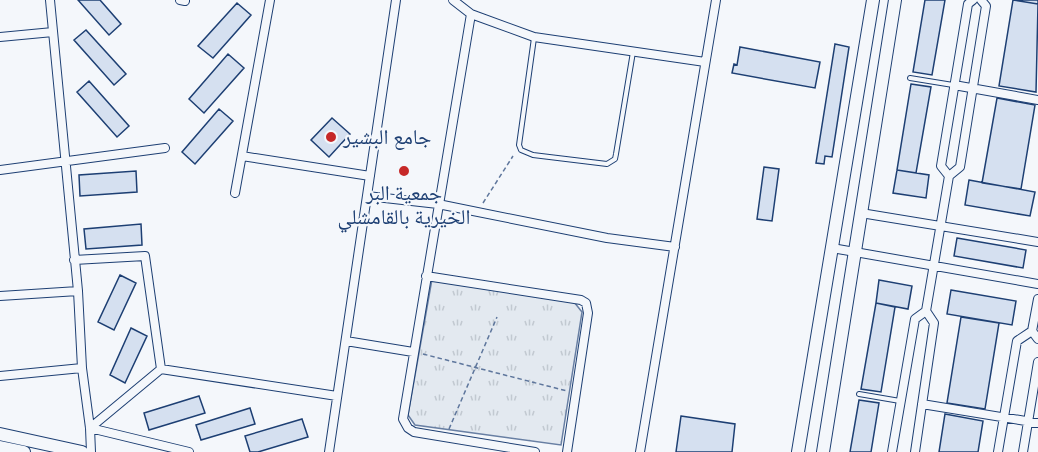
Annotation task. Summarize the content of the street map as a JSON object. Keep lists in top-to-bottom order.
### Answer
{
  "places": ["جامع البشير", "جمعية البر الخيرية بالقامشلي"]
}
